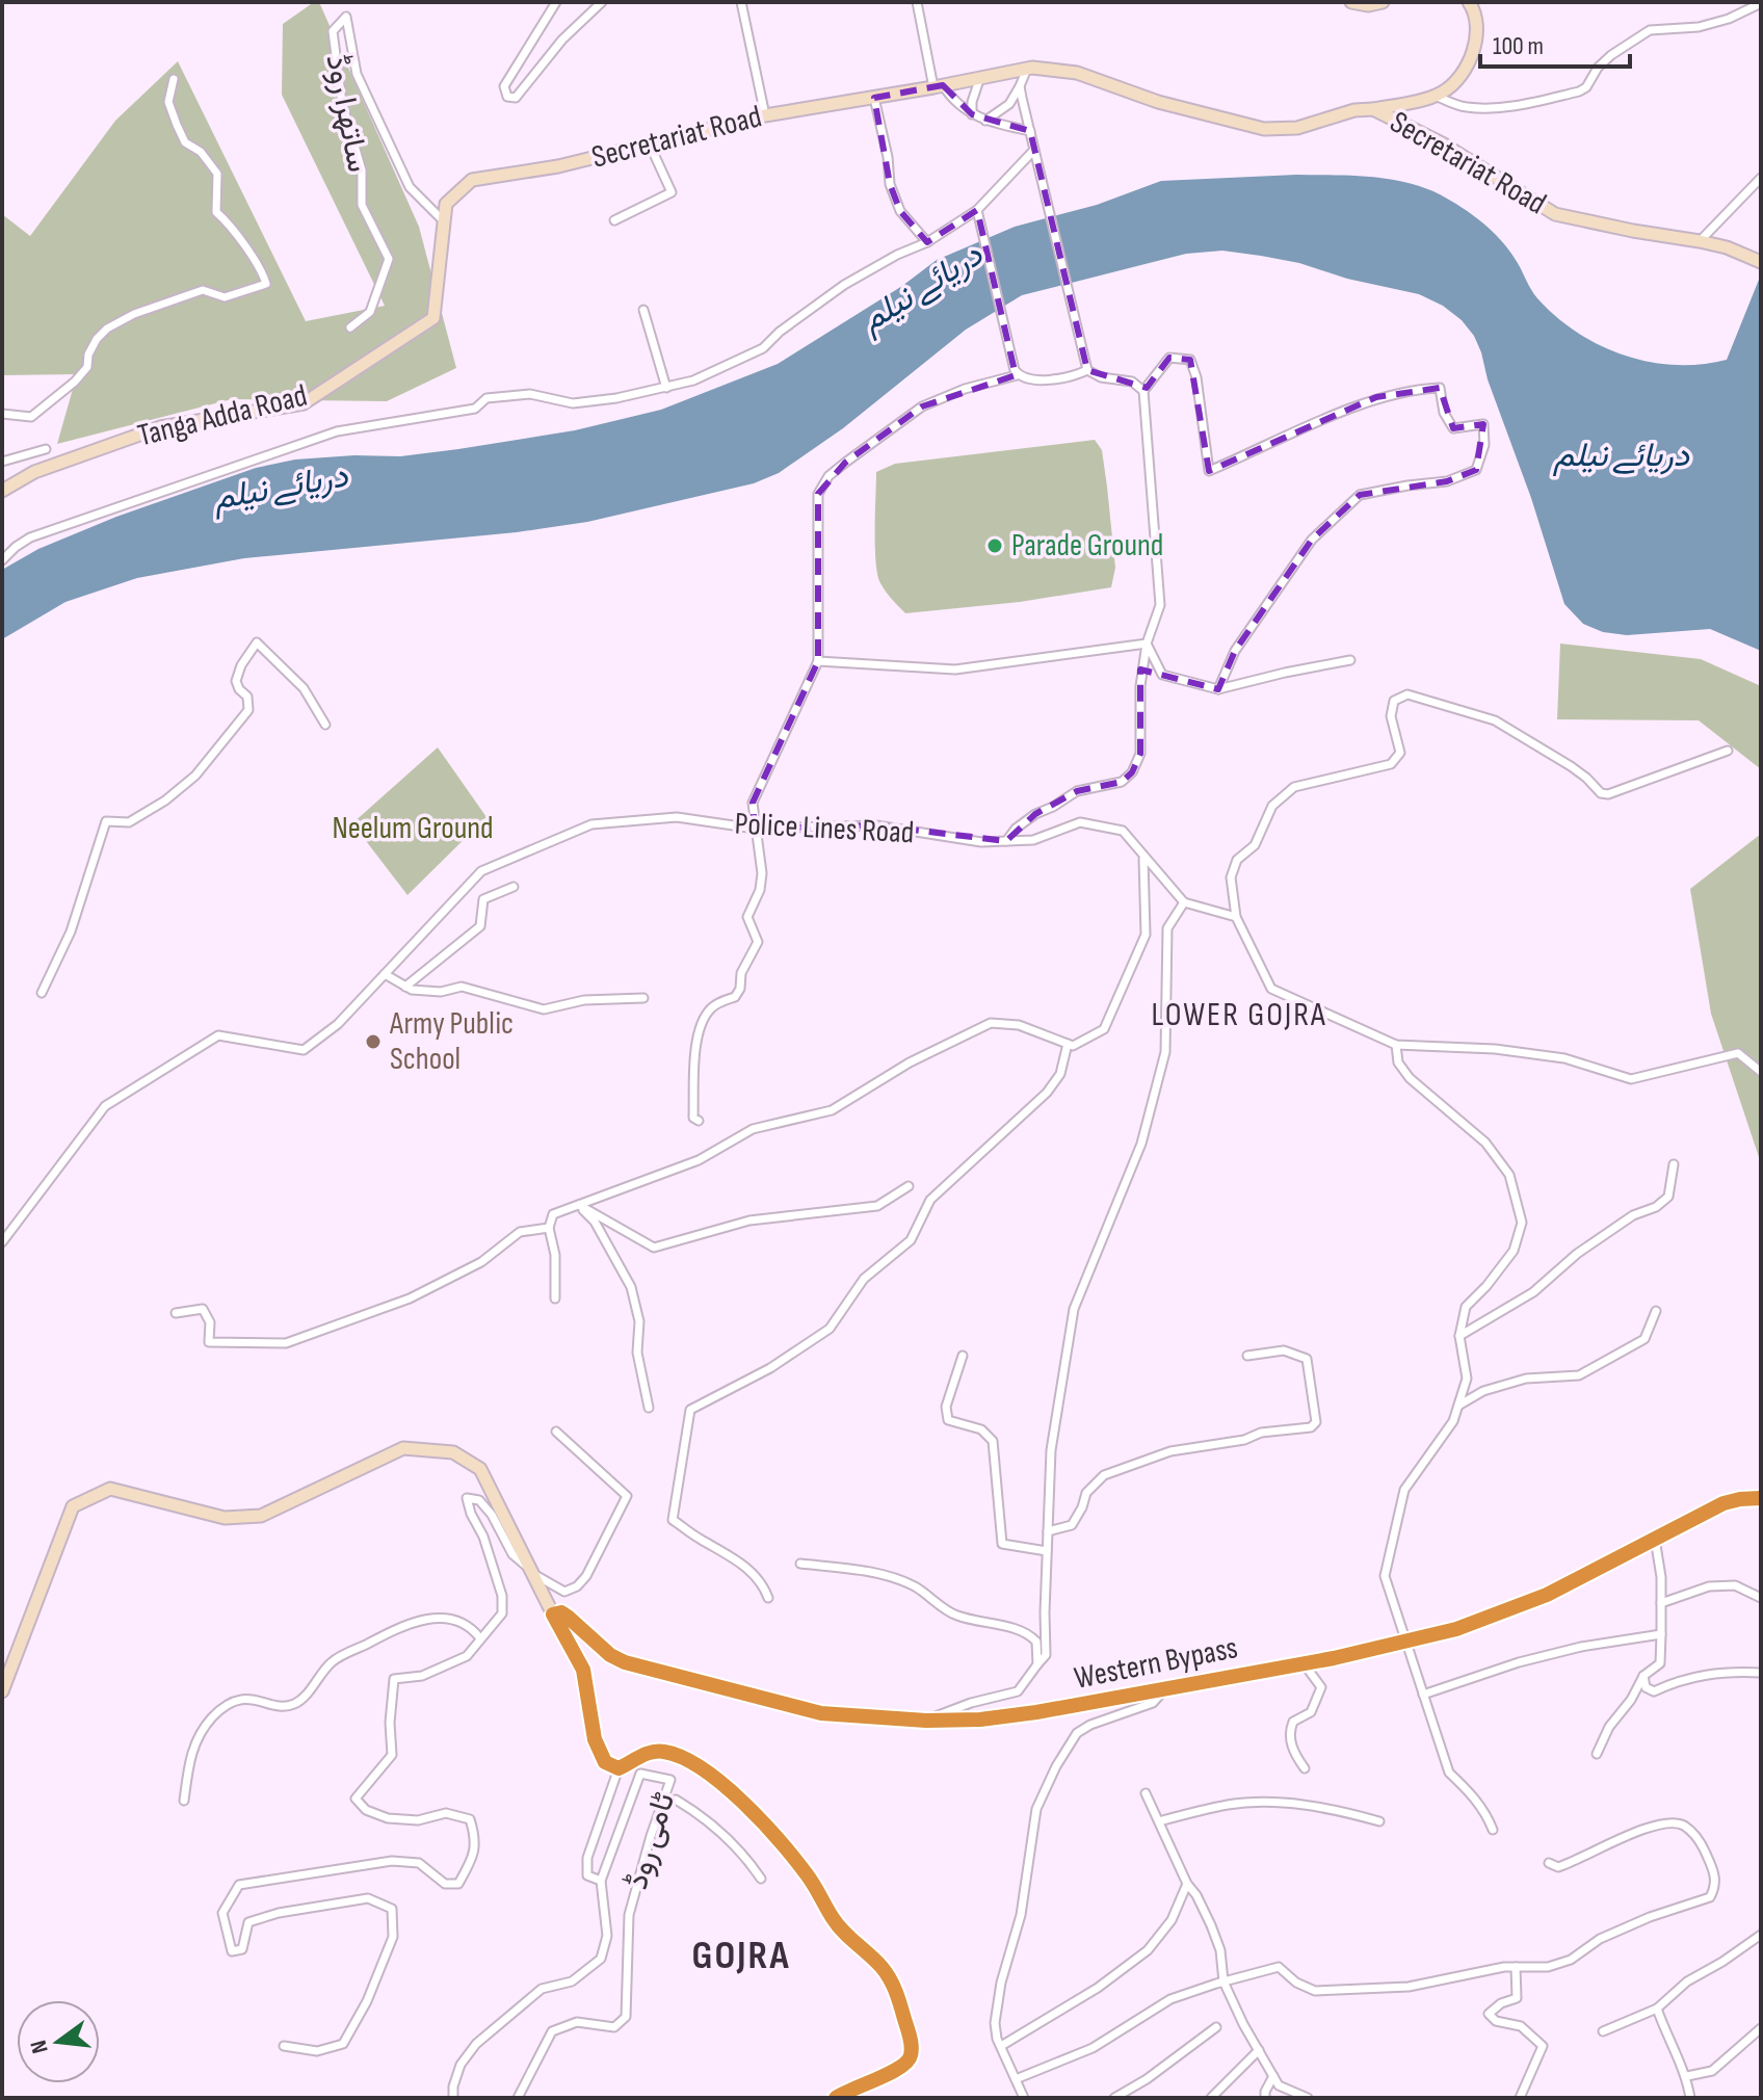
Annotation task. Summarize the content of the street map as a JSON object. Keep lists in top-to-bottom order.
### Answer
{
  "streets": {
    "highway": ["Western Bypass"],
    "main road": ["Secretariat Road", "Tanga Adda Road"],
    "street": ["ساتھرا روڈ", "Police Lines Road", "ٹامی روڈ"]
  },
  "crossings": [
    ["ساتھرا روڈ", "Secretariat Road"],
    ["ساتھرا روڈ", "Tanga Adda Road"],
    ["Secretariat Road", "Tanga Adda Road"]
  ],
  "districts": ["LOWER GOJRA", "GOJRA"],
  "water": ["دریائے نیلم"],
  "parks": ["Neelum Ground"],
  "places": ["Parade Ground", "Army Public School"],
  "scale_bar": "100 m",
  "north": "left"
}
